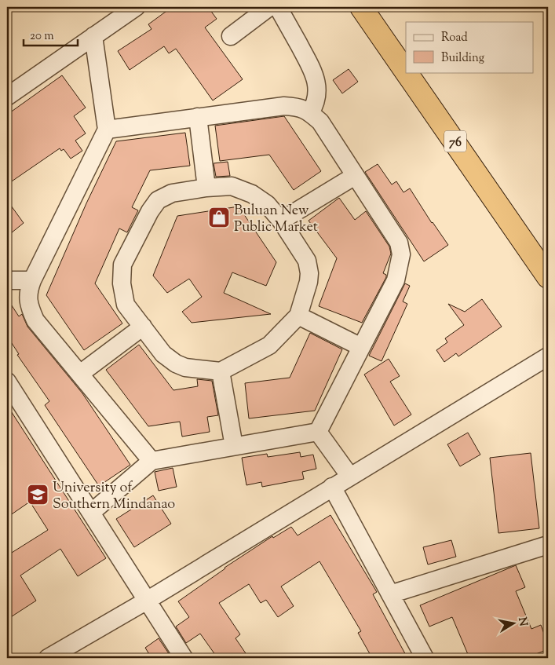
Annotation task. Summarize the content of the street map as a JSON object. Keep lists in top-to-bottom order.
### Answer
{
  "streets": {
    "highway": ["76"]
  },
  "places": {
    "shop": ["Buluan New Public Market"],
    "school or university": ["University of Southern Mindanao"]
  },
  "legend": ["Road", "Building"],
  "scale_bar": "20 m",
  "north": "right"
}
